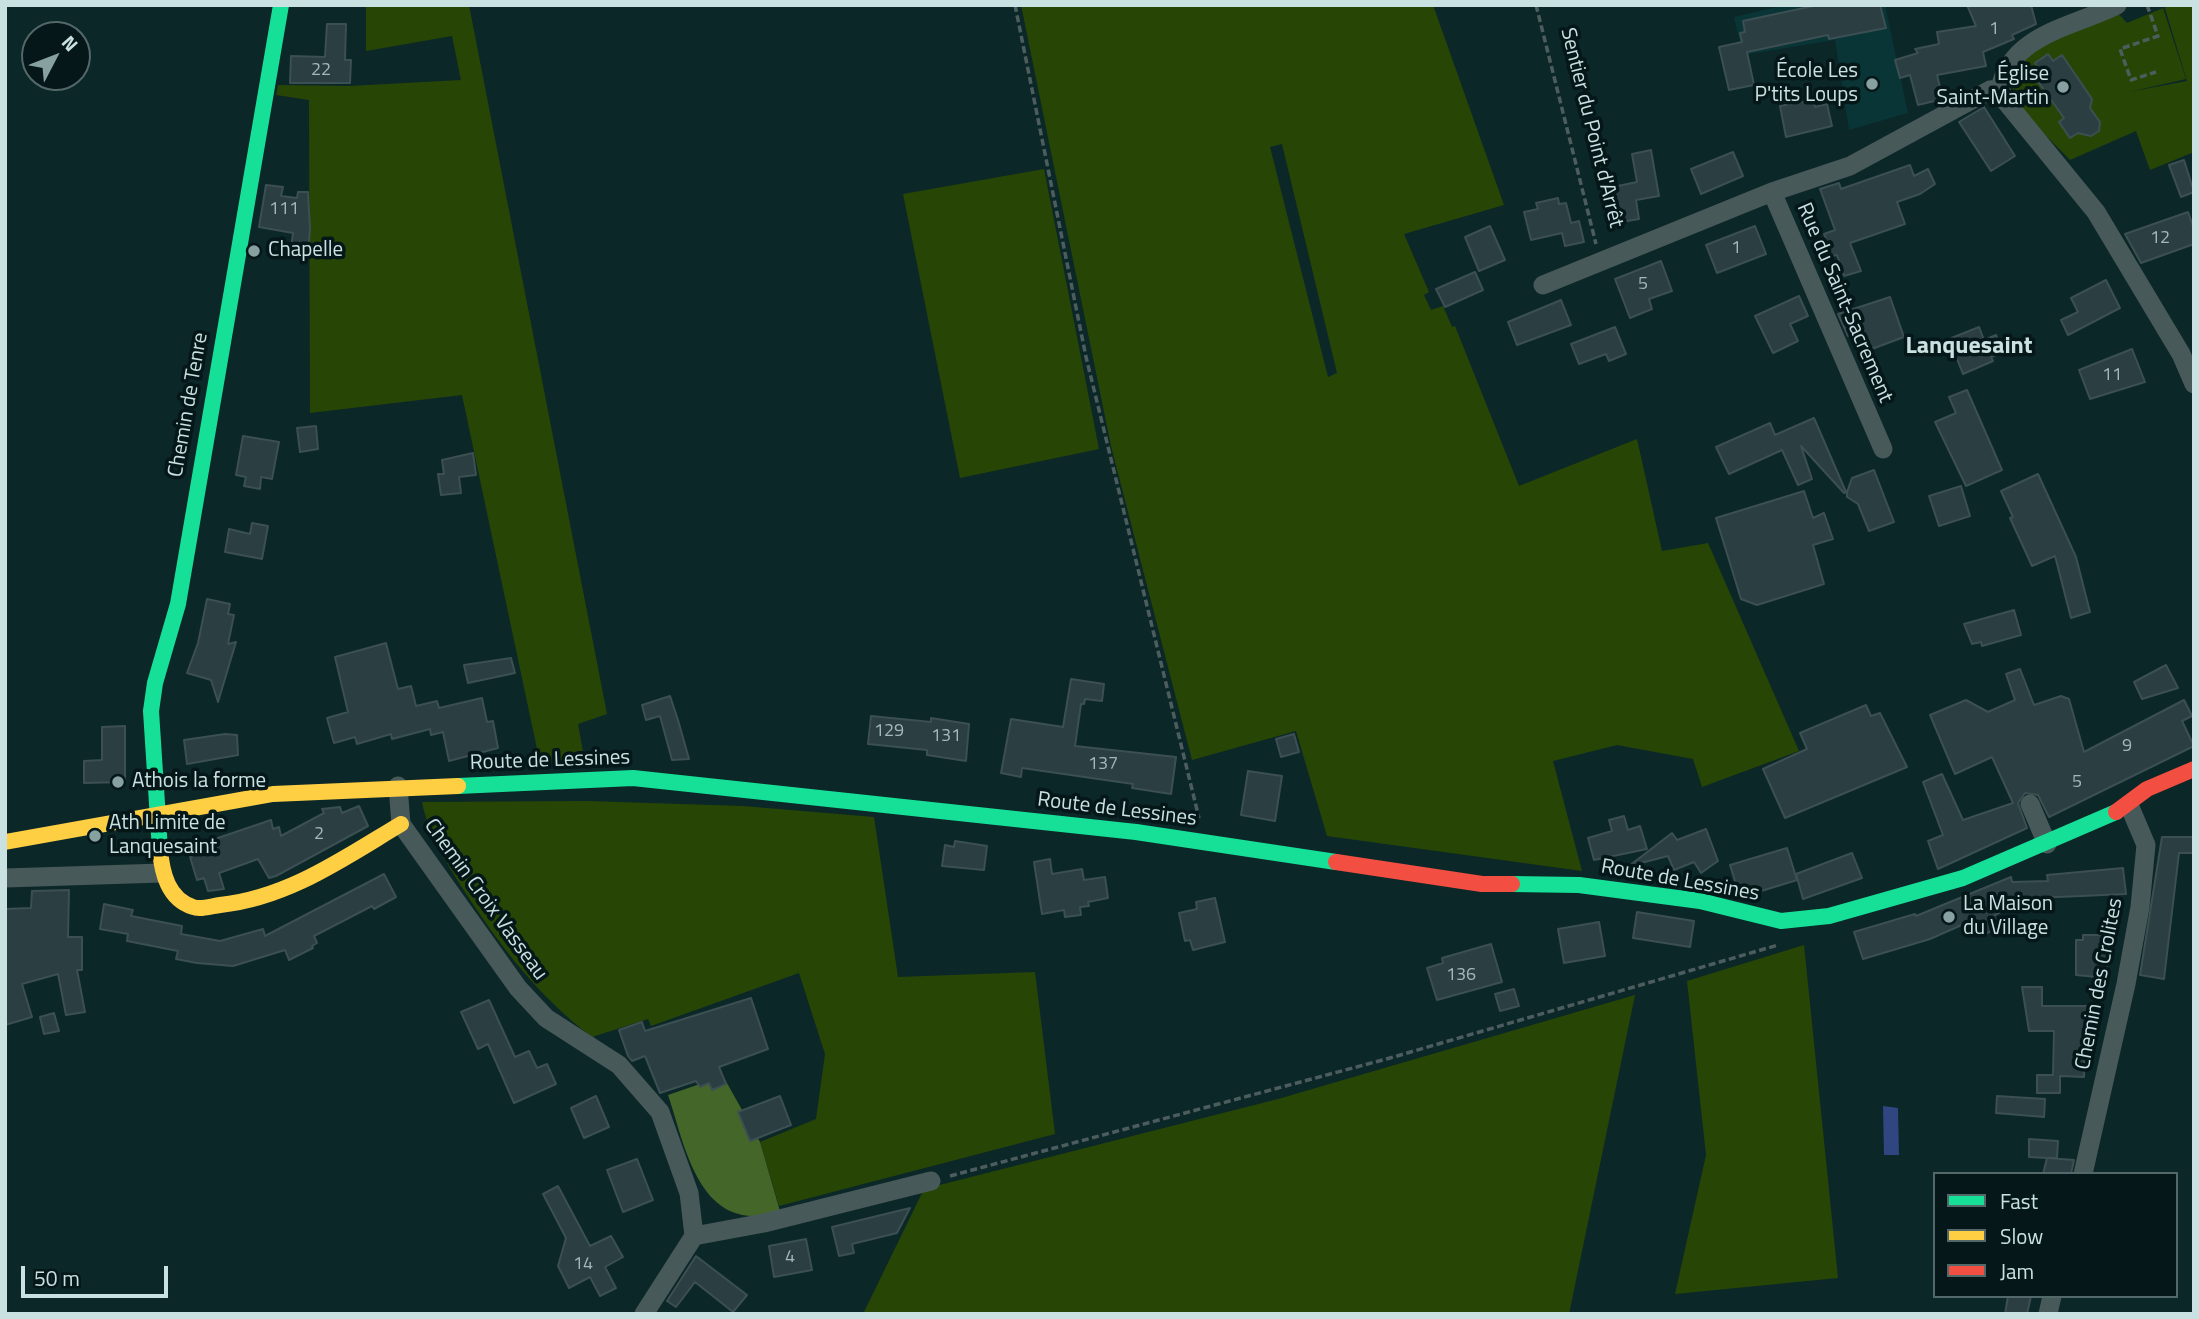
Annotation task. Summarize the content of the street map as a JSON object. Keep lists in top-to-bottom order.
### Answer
{
  "streets": {
    "main road": ["Chemin de Tenre", "Route de Lessines"],
    "street": [
      "Sentier du Point d'Arrêt",
      "Rue du Saint-Sacrement",
      "Chemin Croix Vasseau",
      "Chemin des Crolites"
    ]
  },
  "crossings": [
    ["Sentier du Point d'Arrêt", "Rue du Saint-Sacrement"],
    ["Chemin de Tenre", "Route de Lessines"],
    ["Route de Lessines", "Chemin Croix Vasseau"],
    ["Route de Lessines", "Chemin des Crolites"]
  ],
  "districts": ["Lanquesaint"],
  "places": [
    "École Les P'tits Loups",
    "Église Saint-Martin",
    "Chapelle",
    "Athois la forme",
    "Ath Limite de Lanquesaint",
    "La Maison du Village"
  ],
  "house_numbers": [
    "1",
    "22",
    "111",
    "12",
    "1",
    "5",
    "11",
    "129",
    "131",
    "9",
    "137",
    "5",
    "2",
    "136",
    "4",
    "14"
  ],
  "legend": ["Fast", "Slow", "Jam"],
  "scale_bar": "50 m",
  "north": "top right"
}
